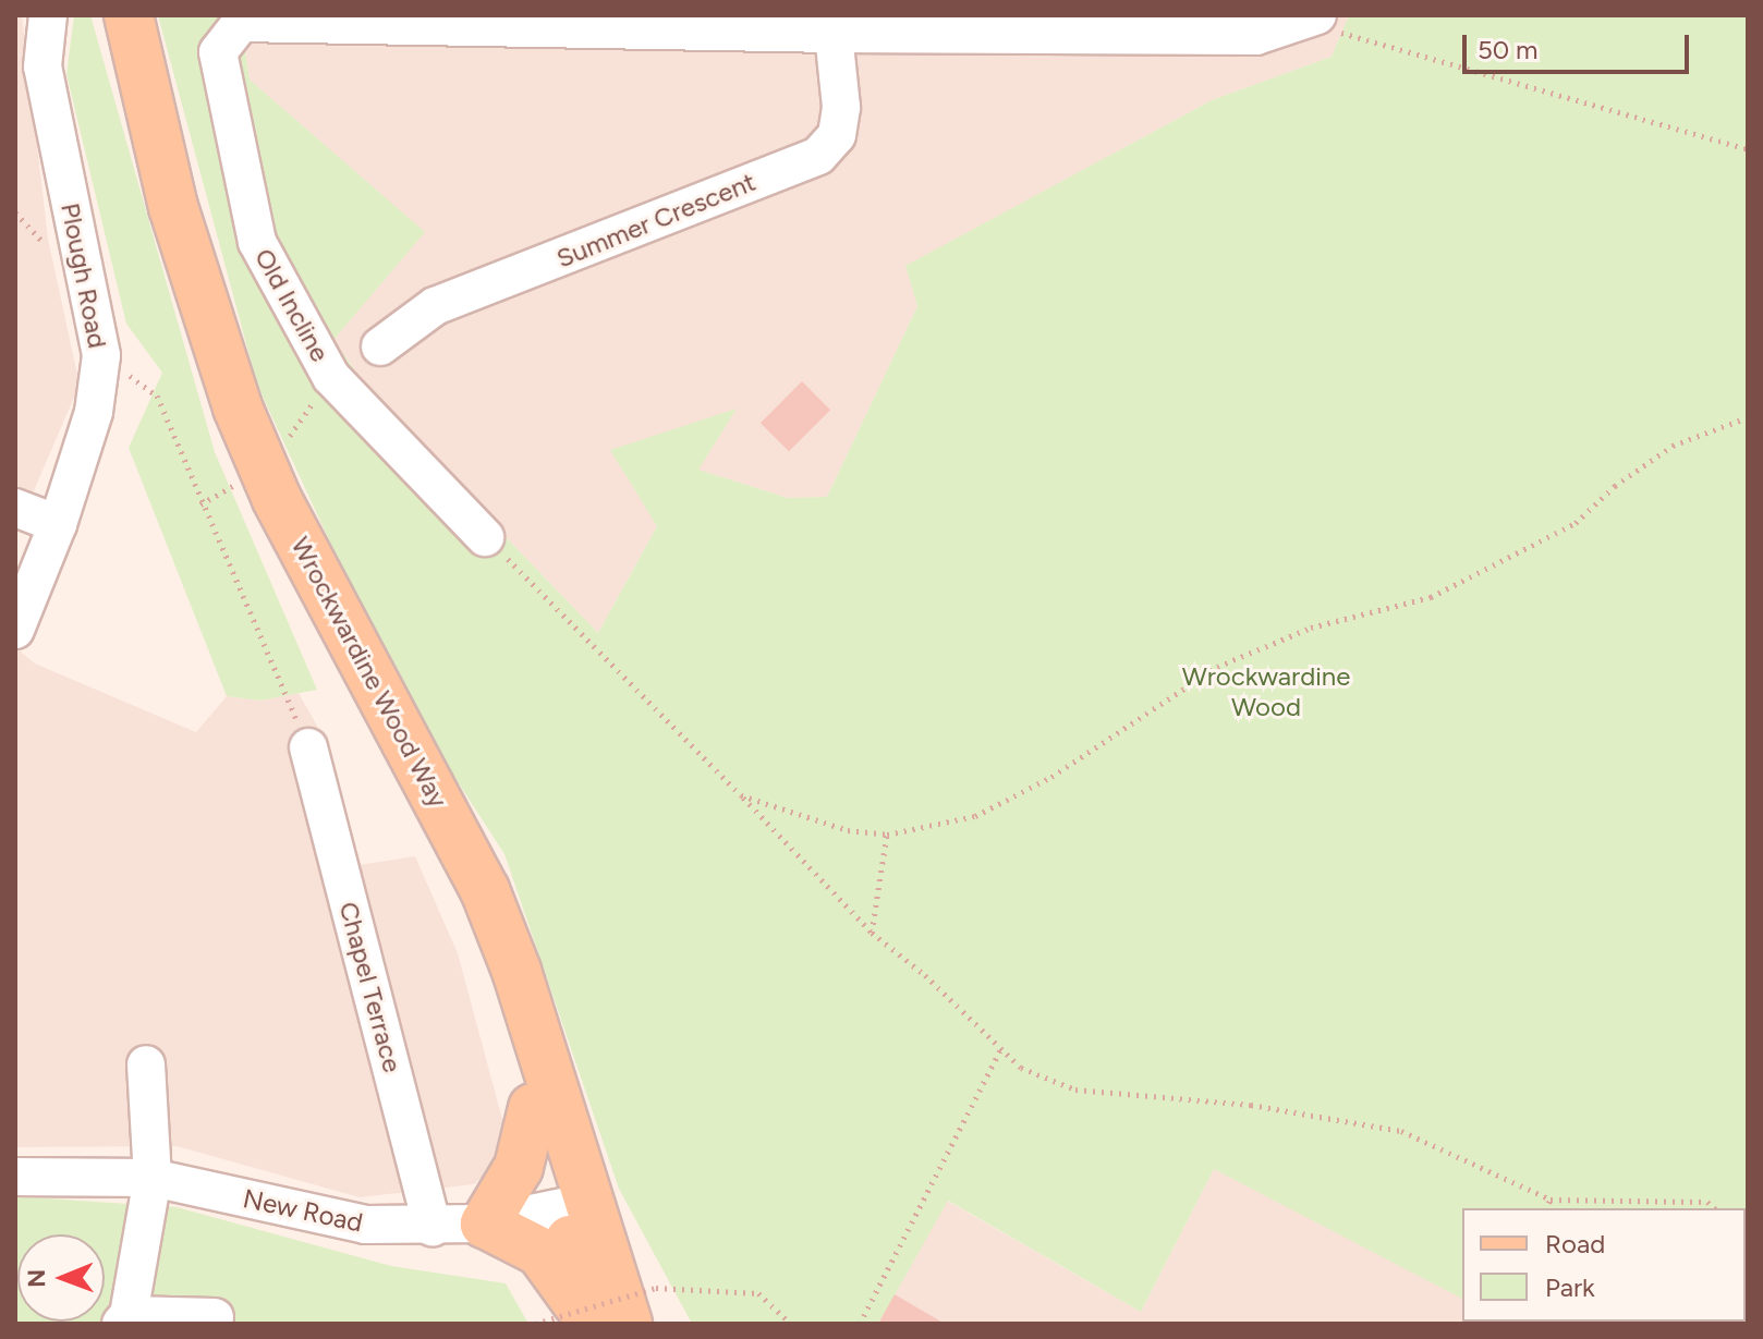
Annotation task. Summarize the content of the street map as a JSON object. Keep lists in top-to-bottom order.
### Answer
{
  "streets": {
    "main road": ["Wrockwardine Wood Way"],
    "street": [
      "Summer Crescent",
      "Plough Road",
      "Old Incline",
      "Chapel Terrace",
      "New Road"
    ]
  },
  "crossings": [
    ["Wrockwardine Wood Way", "New Road"],
    ["Chapel Terrace", "New Road"]
  ],
  "parks": ["Wrockwardine Wood"],
  "legend": ["Road", "Park"],
  "scale_bar": "50 m",
  "north": "left"
}
